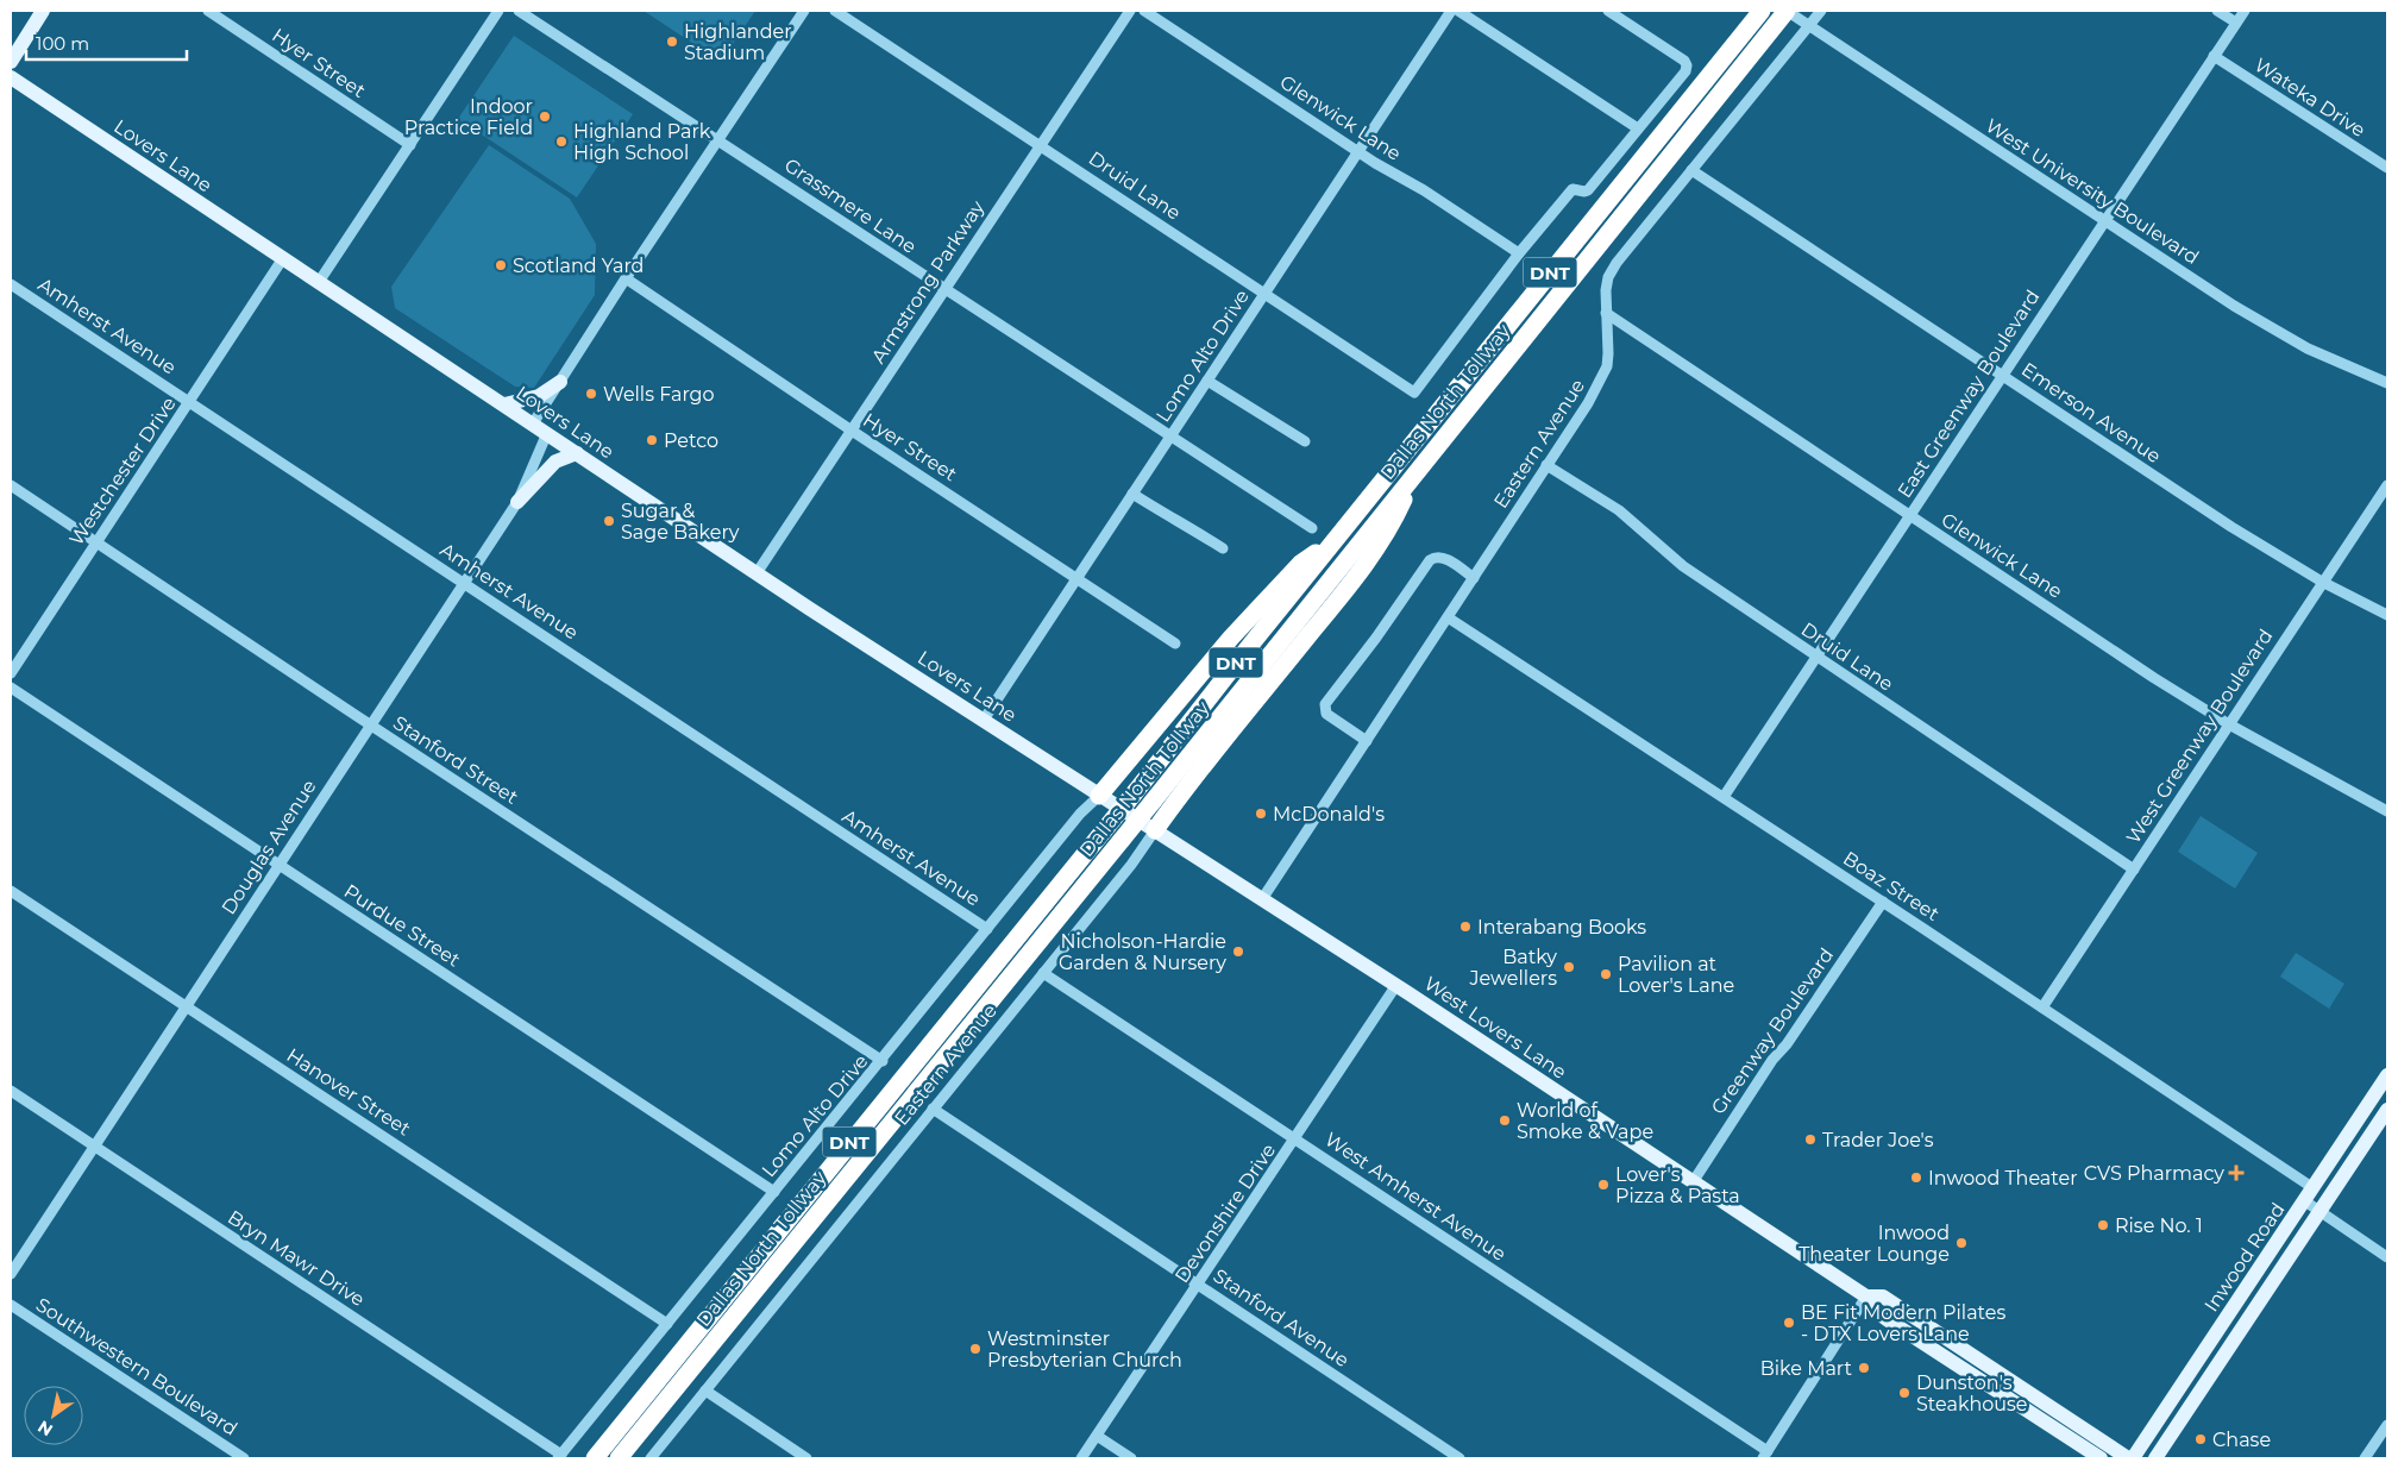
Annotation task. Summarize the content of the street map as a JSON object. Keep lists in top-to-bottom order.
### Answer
{
  "streets": {
    "highway": ["DNT", "Dallas North Tollway"],
    "main road": ["Lovers Lane", "West Lovers Lane", "Inwood Road"],
    "street": [
      "Hyer Street",
      "Wateka Drive",
      "Glenwick Lane",
      "Druid Lane",
      "West University Boulevard",
      "Grassmere Lane",
      "Armstrong Parkway",
      "Amherst Avenue",
      "Lomo Alto Drive",
      "East Greenway Boulevard",
      "Emerson Avenue",
      "Eastern Avenue",
      "Westchester Drive",
      "West Greenway Boulevard",
      "Stanford Street",
      "Douglas Avenue",
      "Boaz Street",
      "Purdue Street",
      "Greenway Boulevard",
      "Hanover Street",
      "West Amherst Avenue",
      "Devonshire Drive",
      "Bryn Mawr Drive",
      "Stanford Avenue",
      "Southwestern Boulevard"
    ]
  },
  "crossings": [
    ["Hyer Street", "Armstrong Parkway"],
    ["Hyer Street", "Lomo Alto Drive"],
    ["Wateka Drive", "East Greenway Boulevard"],
    ["Glenwick Lane", "Druid Lane"],
    ["Glenwick Lane", "Lomo Alto Drive"],
    ["Glenwick Lane", "East Greenway Boulevard"],
    ["Glenwick Lane", "Eastern Avenue"],
    ["Glenwick Lane", "West Greenway Boulevard"],
    ["Lovers Lane", "Armstrong Parkway"],
    ["Lovers Lane", "Lomo Alto Drive"],
    ["Lovers Lane", "Westchester Drive"],
    ["Lovers Lane", "Douglas Avenue"],
    ["Lovers Lane", "West Lovers Lane"],
    ["Druid Lane", "Armstrong Parkway"],
    ["Druid Lane", "Lomo Alto Drive"],
    ["Druid Lane", "East Greenway Boulevard"],
    ["Druid Lane", "Eastern Avenue"],
    ["Druid Lane", "West Greenway Boulevard"],
    ["West University Boulevard", "East Greenway Boulevard"],
    ["West University Boulevard", "Dallas North Tollway"],
    ["West University Boulevard", "Eastern Avenue"],
    ["Grassmere Lane", "Armstrong Parkway"],
    ["Grassmere Lane", "Lomo Alto Drive"],
    ["Amherst Avenue", "Lomo Alto Drive"],
    ["Amherst Avenue", "Westchester Drive"],
    ["Amherst Avenue", "Douglas Avenue"],
    ["Lomo Alto Drive", "Stanford Street"],
    ["Lomo Alto Drive", "Purdue Street"],
    ["Lomo Alto Drive", "West Lovers Lane"],
    ["Lomo Alto Drive", "Hanover Street"],
    ["Lomo Alto Drive", "Bryn Mawr Drive"],
    ["East Greenway Boulevard", "Emerson Avenue"],
    ["East Greenway Boulevard", "Boaz Street"],
    ["Dallas North Tollway", "Eastern Avenue"],
    ["Emerson Avenue", "Eastern Avenue"],
    ["Emerson Avenue", "West Greenway Boulevard"],
    ["Eastern Avenue", "Boaz Street"],
    ["Eastern Avenue", "West Lovers Lane"],
    ["Eastern Avenue", "West Amherst Avenue"],
    ["Eastern Avenue", "Stanford Avenue"],
    ["Westchester Drive", "Stanford Street"],
    ["West Greenway Boulevard", "Boaz Street"],
    ["Stanford Street", "Douglas Avenue"],
    ["Douglas Avenue", "Purdue Street"],
    ["Douglas Avenue", "Hanover Street"],
    ["Douglas Avenue", "Bryn Mawr Drive"],
    ["Boaz Street", "Greenway Boulevard"],
    ["Boaz Street", "Inwood Road"],
    ["West Lovers Lane", "Greenway Boulevard"],
    ["West Lovers Lane", "Devonshire Drive"],
    ["West Amherst Avenue", "Devonshire Drive"],
    ["Devonshire Drive", "Stanford Avenue"]
  ],
  "places": {
    "other": [
      "Highlander Stadium",
      "Indoor Practice Field",
      "Highland Park High School",
      "Scotland Yard",
      "Wells Fargo",
      "Petco",
      "Sugar & Sage Bakery",
      "McDonald's",
      "Interabang Books",
      "Nicholson-Hardie Garden & Nursery",
      "Batky Jewellers",
      "Pavilion at Lover's Lane",
      "World of Smoke & Vape",
      "Trader Joe's",
      "Inwood Theater",
      "Lover's Pizza & Pasta",
      "Rise No. 1",
      "Inwood Theater Lounge",
      "BE Fit Modern Pilates - DTX Lovers Lane",
      "Westminster Presbyterian Church",
      "Bike Mart",
      "Dunston's Steakhouse",
      "Chase"
    ],
    "health": ["CVS Pharmacy"]
  },
  "scale_bar": "100 m",
  "north": "bottom left"
}
